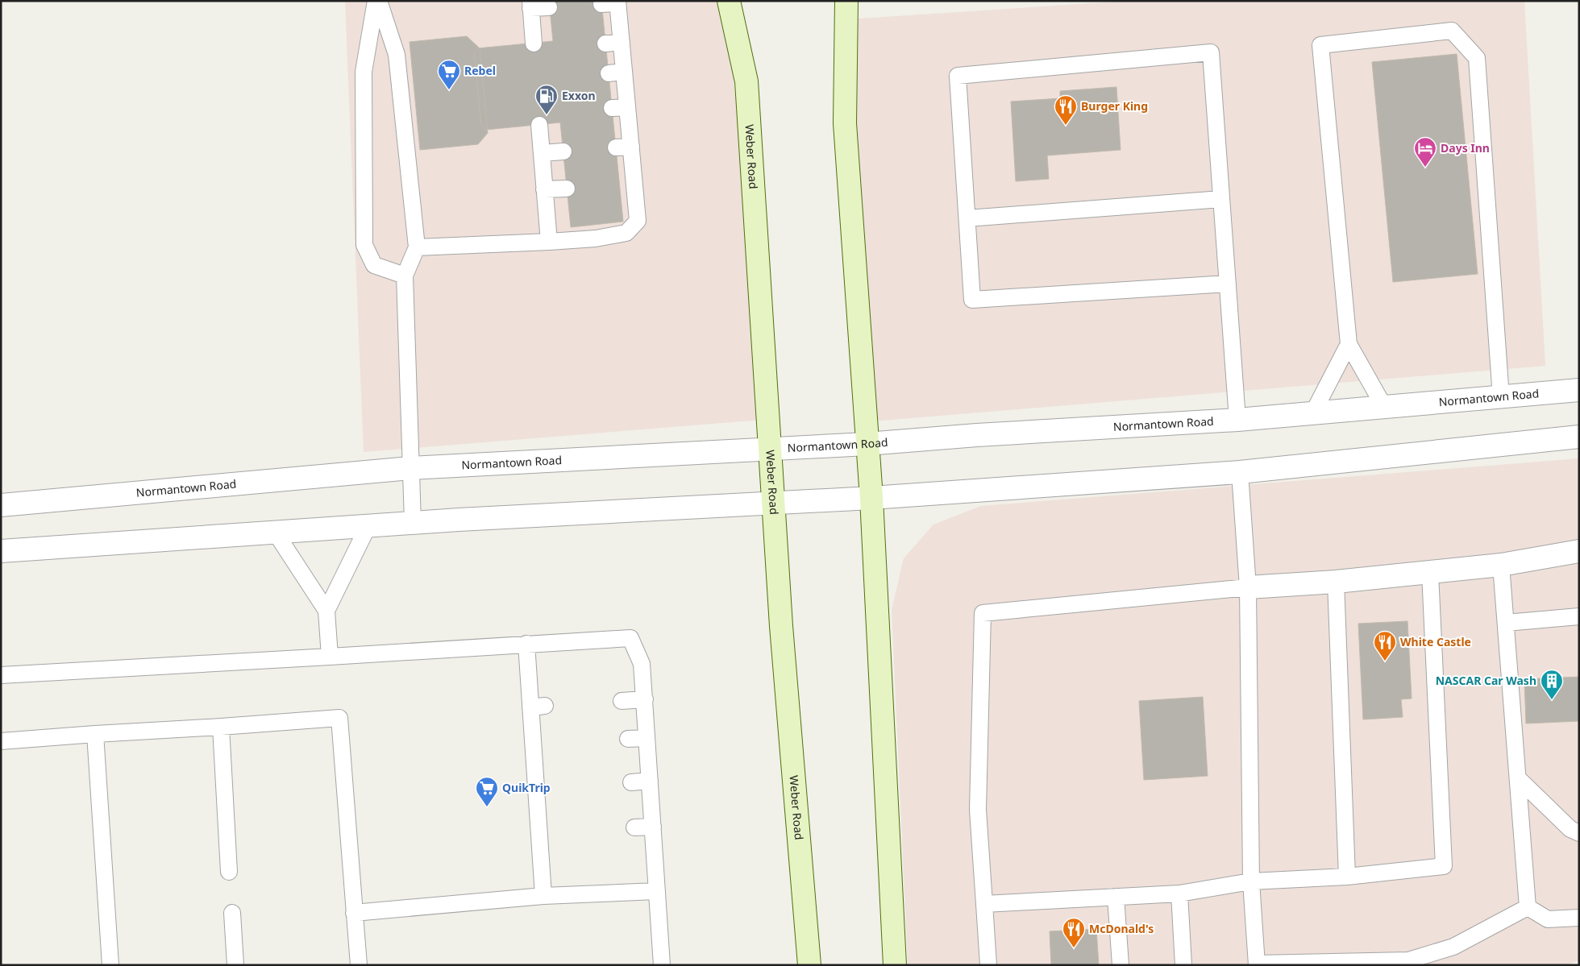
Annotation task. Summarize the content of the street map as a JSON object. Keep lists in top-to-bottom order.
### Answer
{
  "streets": {
    "main road": ["Weber Road"],
    "street": ["Normantown Road"]
  },
  "crossings": [
    ["Weber Road", "Normantown Road"]
  ],
  "places": {
    "supermarket": ["Rebel", "QuikTrip"],
    "fuel station": ["Exxon"],
    "restaurant": ["Burger King", "White Castle", "McDonald's"],
    "hotel": ["Days Inn"],
    "building": ["NASCAR Car Wash"]
  }
}
